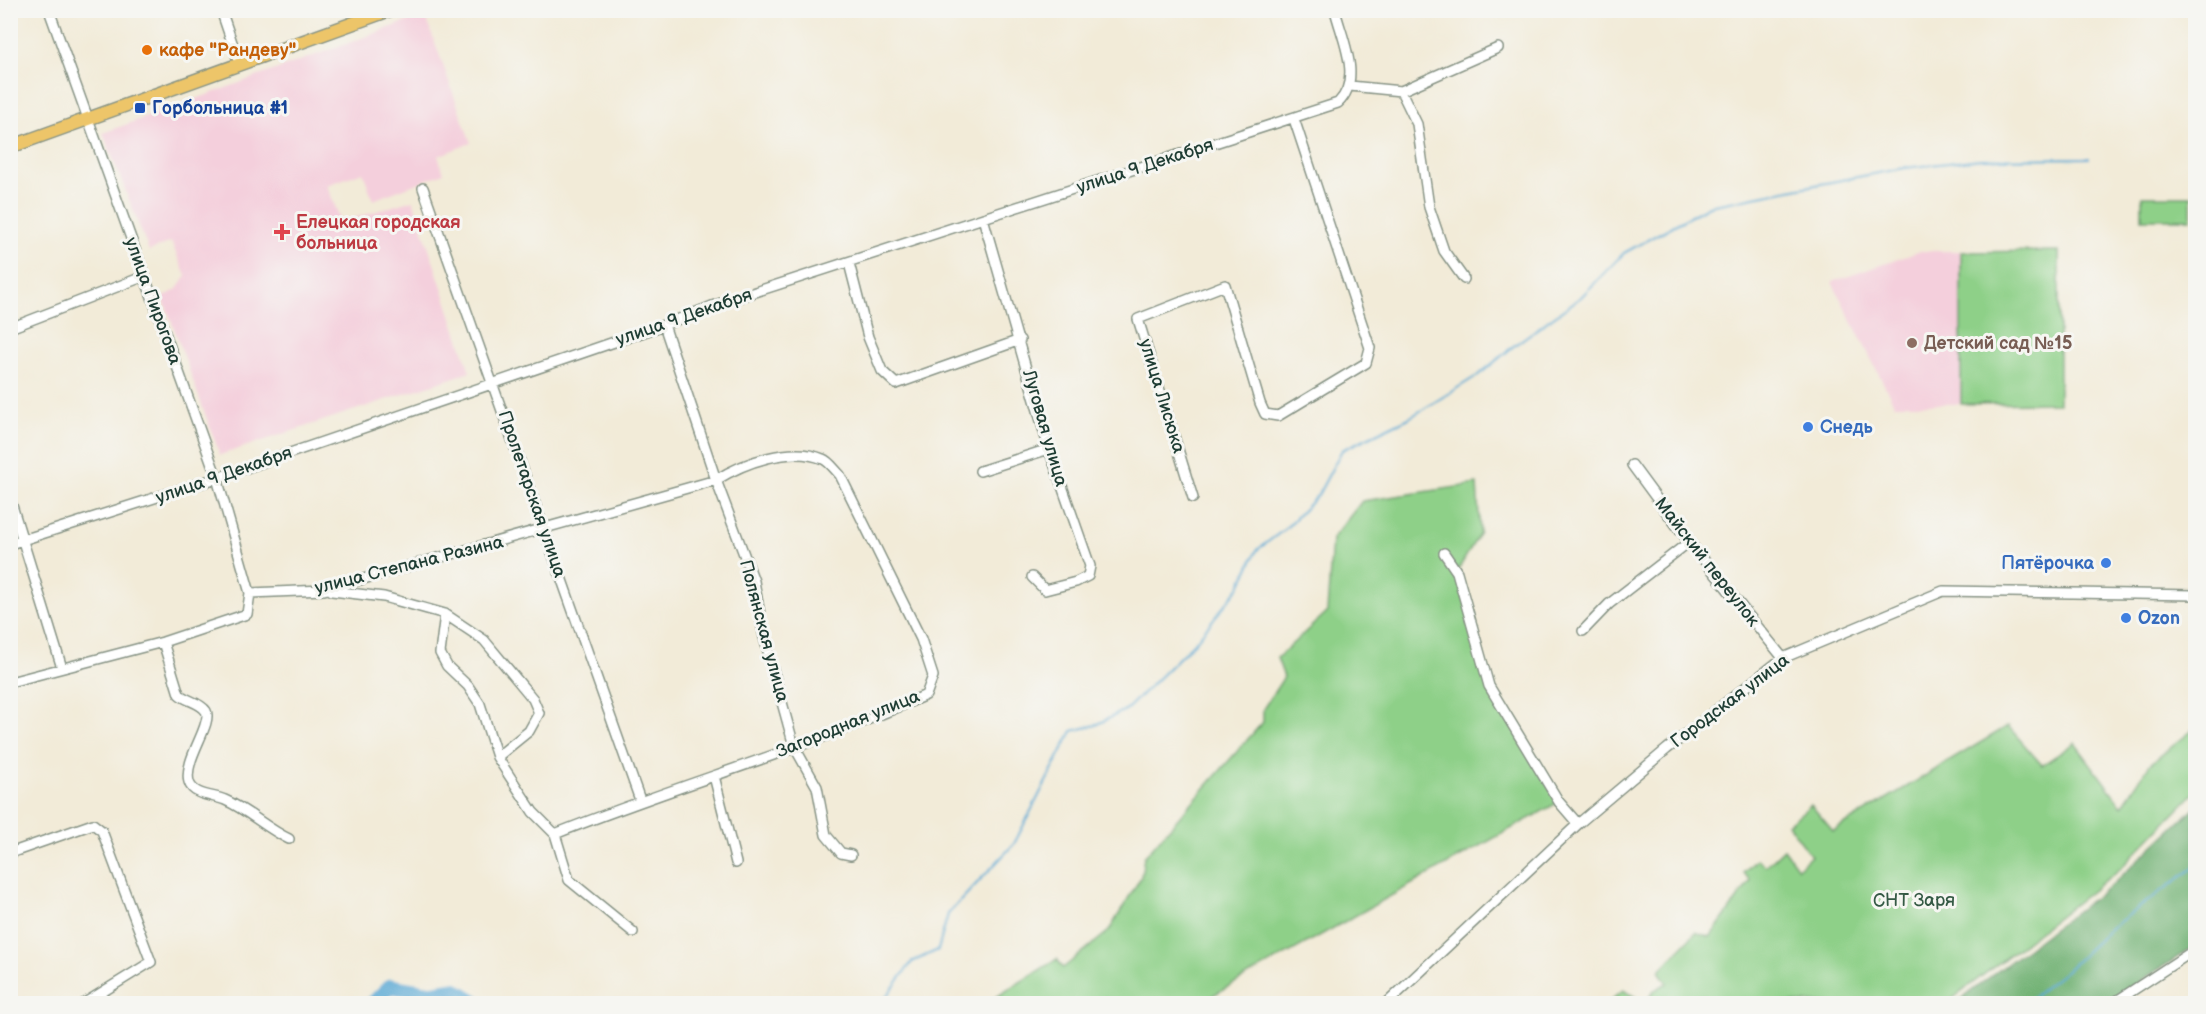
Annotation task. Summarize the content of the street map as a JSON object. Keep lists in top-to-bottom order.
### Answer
{
  "streets": {
    "street": [
      "улица 9 Декабря",
      "улица Пирогова",
      "улица Лисюка",
      "Луговая улица",
      "Пролетарская улица",
      "Майский переулок",
      "улица Степана Разина",
      "Полянская улица",
      "Городская улица",
      "Загородная улица"
    ]
  },
  "crossings": [
    ["улица 9 Декабря", "улица Пирогова"],
    ["улица 9 Декабря", "улица Лисюка"],
    ["улица 9 Декабря", "Луговая улица"],
    ["улица 9 Декабря", "Пролетарская улица"],
    ["улица 9 Декабря", "Полянская улица"],
    ["улица Пирогова", "улица Степана Разина"],
    ["Пролетарская улица", "улица Степана Разина"],
    ["Пролетарская улица", "Загородная улица"],
    ["Майский переулок", "Городская улица"],
    ["улица Степана Разина", "Полянская улица"],
    ["улица Степана Разина", "Загородная улица"],
    ["Полянская улица", "Загородная улица"]
  ],
  "parks": ["СНТ Заря"],
  "places": {
    "other": [
      "кафе \"Рандеву\"",
      "Детский сад №15",
      "Снедь",
      "Пятёрочка",
      "Ozon"
    ],
    "transit": ["Горбольница #1"],
    "health": ["Елецкая городская больница"]
  }
}
